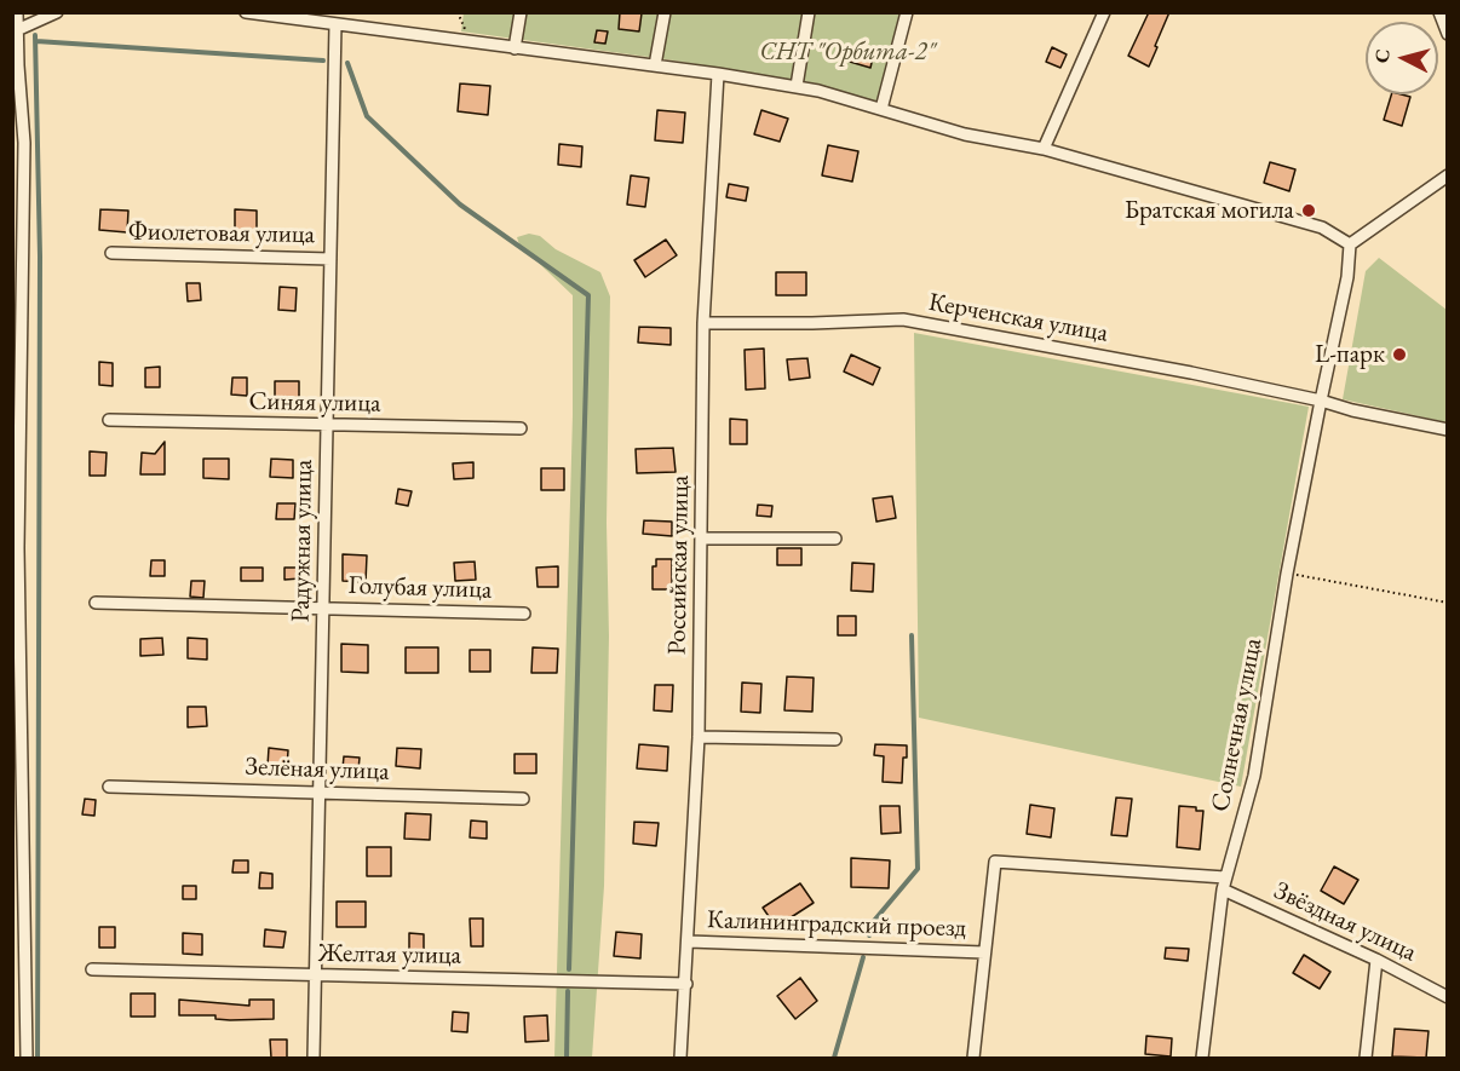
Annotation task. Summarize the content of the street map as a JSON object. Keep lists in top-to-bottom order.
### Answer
{
  "streets": {
    "street": [
      "Фиолетовая улица",
      "Керченская улица",
      "Синяя улица",
      "Радужная улица",
      "Российская улица",
      "Голубая улица",
      "Солнечная улица",
      "Зелёная улица",
      "Звёздная улица",
      "Калининградский проезд",
      "Желтая улица"
    ]
  },
  "crossings": [
    ["Фиолетовая улица", "Радужная улица"],
    ["Керченская улица", "Российская улица"],
    ["Керченская улица", "Солнечная улица"],
    ["Синяя улица", "Радужная улица"],
    ["Радужная улица", "Голубая улица"],
    ["Радужная улица", "Зелёная улица"],
    ["Радужная улица", "Желтая улица"],
    ["Российская улица", "Калининградский проезд"],
    ["Российская улица", "Желтая улица"],
    ["Солнечная улица", "Звёздная улица"]
  ],
  "parks": ["СНТ \"Орбита-2\""],
  "places": ["Братская могила", "L-парк"],
  "north": "left"
}
